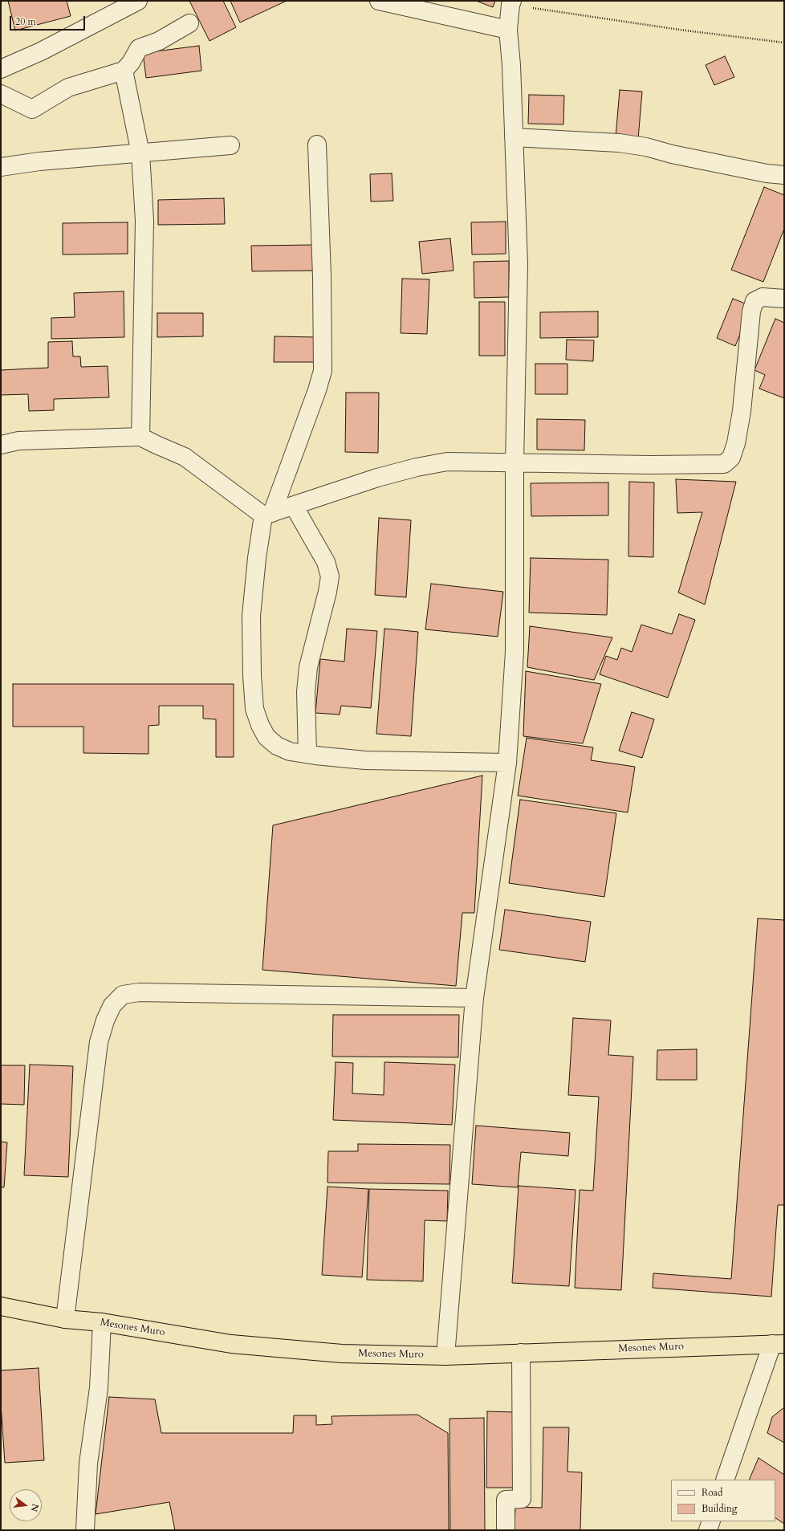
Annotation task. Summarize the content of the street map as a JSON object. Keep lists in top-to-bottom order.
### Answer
{
  "streets": {
    "highway": ["Mesones Muro"]
  },
  "legend": ["Road", "Building"],
  "scale_bar": "20 m",
  "north": "right"
}
